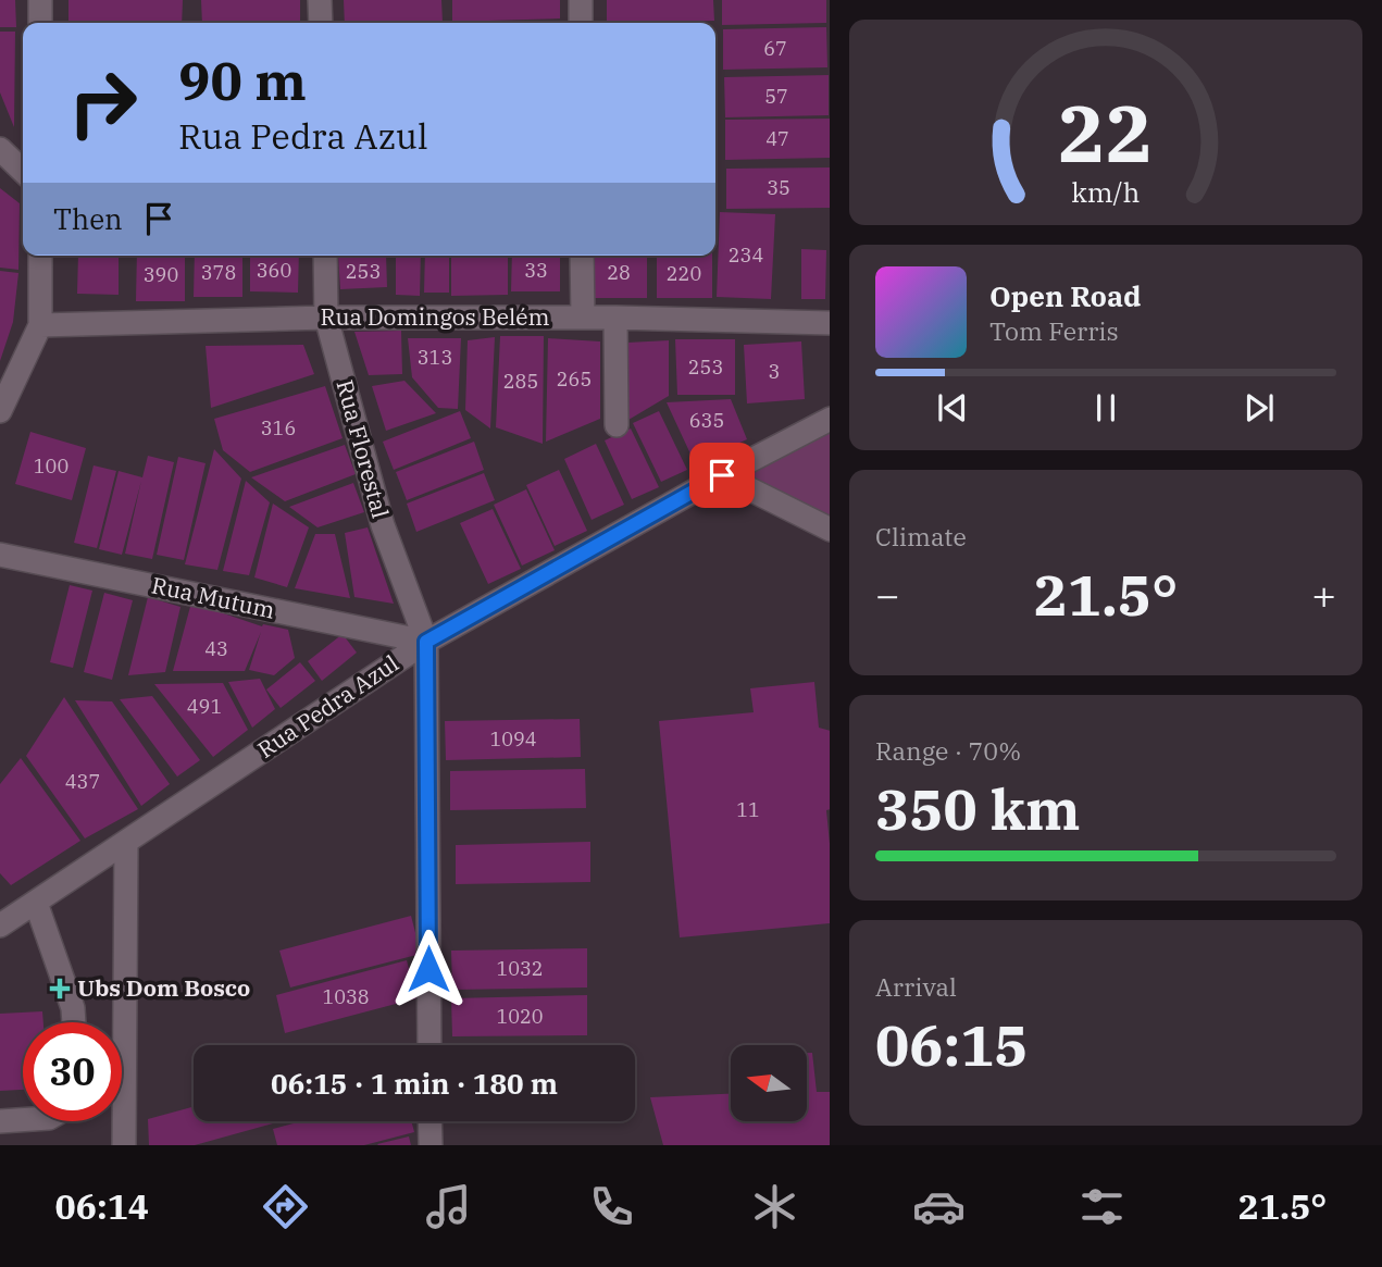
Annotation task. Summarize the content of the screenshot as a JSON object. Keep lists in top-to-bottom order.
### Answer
{
  "streets": {
    "street": [
      "Rua Domingos Belém",
      "Rua Florestal",
      "Rua Mutum",
      "Rua Pedra Azul"
    ]
  },
  "crossings": [
    ["Rua Domingos Belém", "Rua Florestal"],
    ["Rua Florestal", "Rua Mutum"],
    ["Rua Florestal", "Rua Pedra Azul"],
    ["Rua Mutum", "Rua Pedra Azul"]
  ],
  "places": {
    "health": ["Ubs Dom Bosco"]
  },
  "house_numbers": [
    "67",
    "57",
    "47",
    "35",
    "234",
    "360",
    "33",
    "253",
    "378",
    "28",
    "220",
    "390",
    "313",
    "253",
    "3",
    "265",
    "285",
    "635",
    "316",
    "100",
    "43",
    "491",
    "1094",
    "437",
    "11",
    "1032",
    "1038",
    "1020"
  ],
  "north": "left",
  "page": {
    "turn": ["90 m", "Rua Pedra Azul"],
    "then": "Then",
    "song": ["Open Road", "Tom Ferris"],
    "tile": [
      "Climate",
      ["Range · 70%", "350 km"],
      ["Arrival", "06:15"]
    ],
    "heat": ["−", "21.5°", "+"],
    "limit": "30",
    "trip": "06:15 · 1 min · 180 m",
    "tabs": ["06:14", "21.5°"],
    "gauge": ["22", "km/h"]
  }
}
